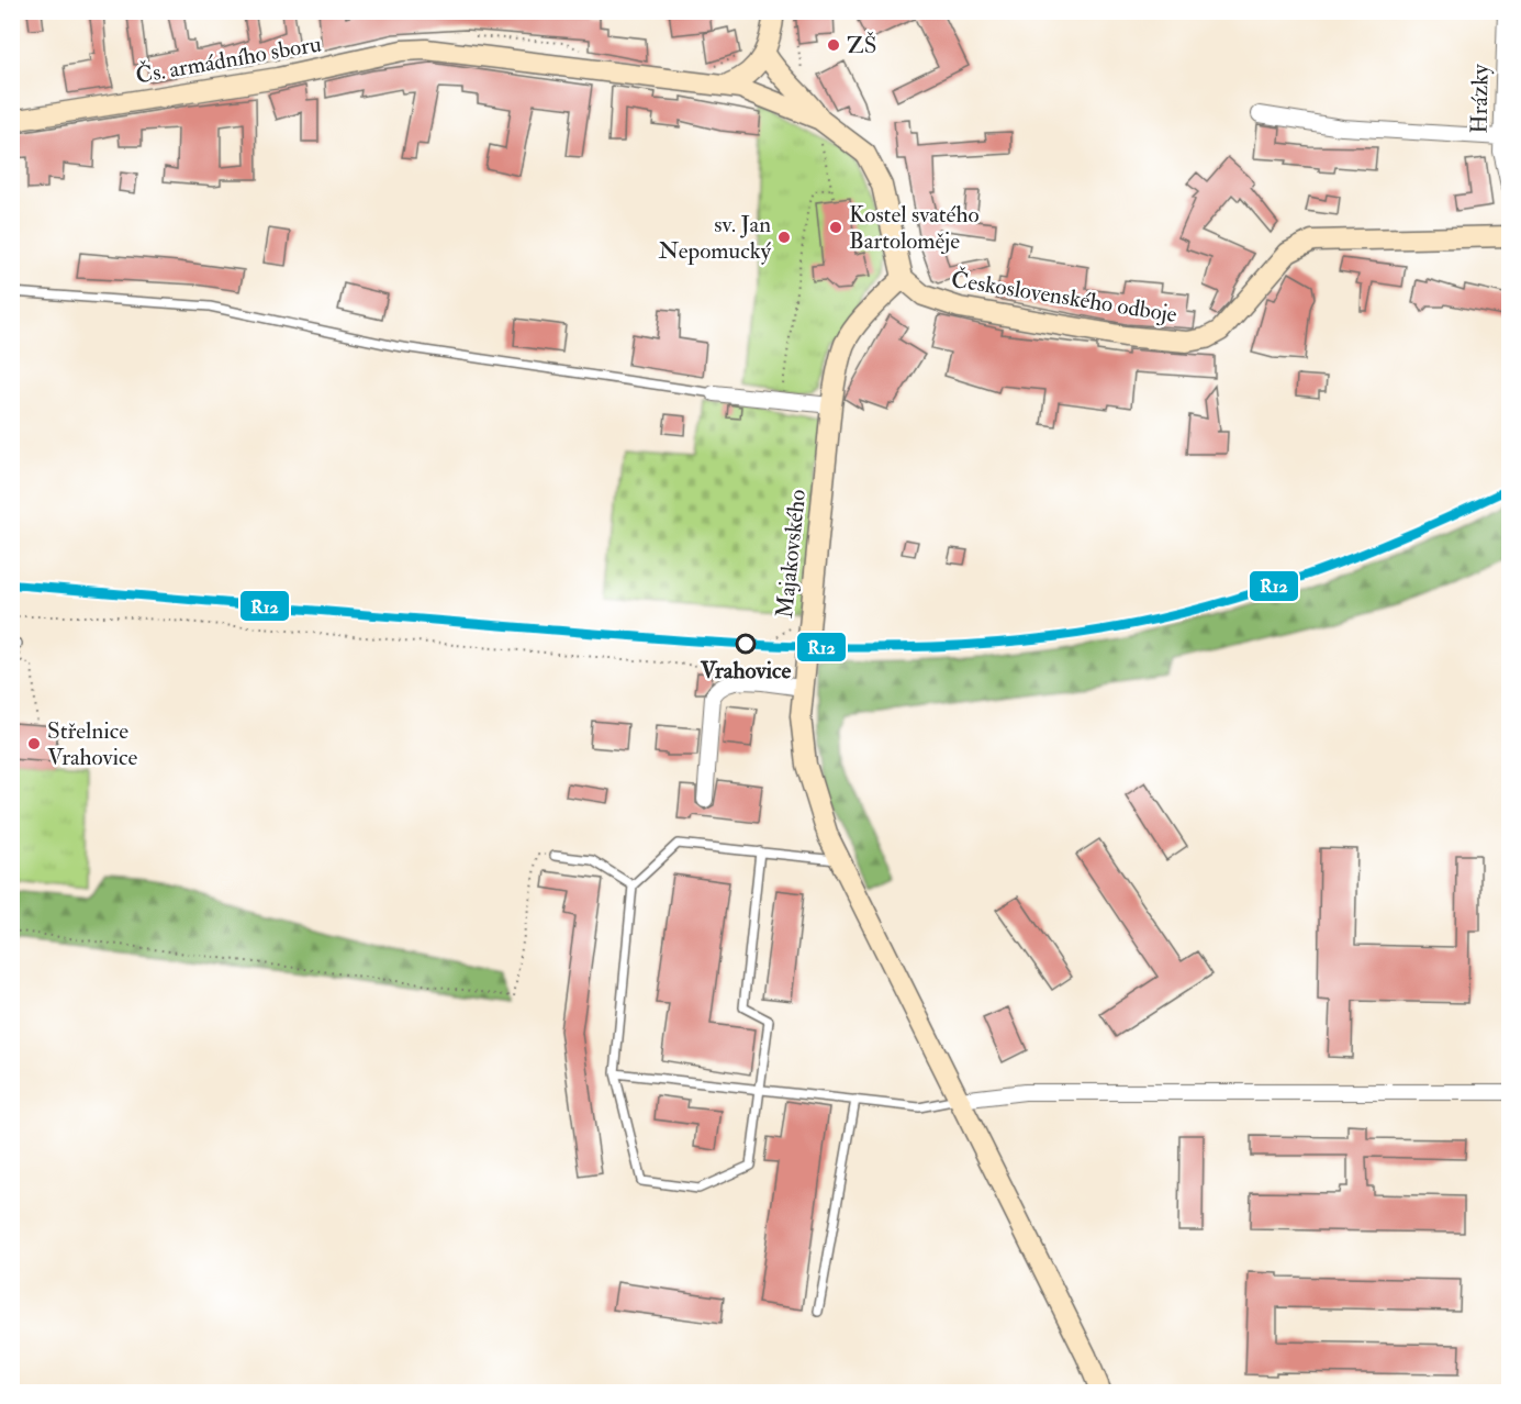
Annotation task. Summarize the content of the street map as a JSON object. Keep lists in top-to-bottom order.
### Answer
{
  "streets": {
    "street": [
      "Čs. armádního sboru",
      "Hrázky",
      "Československého odboje",
      "Majakovského"
    ]
  },
  "crossings": [
    ["Československého odboje", "Majakovského"]
  ],
  "places": [
    "ZŠ",
    "Kostel svatého Bartoloměje",
    "sv. Jan Nepomucký",
    "Vrahovice",
    "Střelnice Vrahovice"
  ],
  "lines": ["transit line R12"]
}
